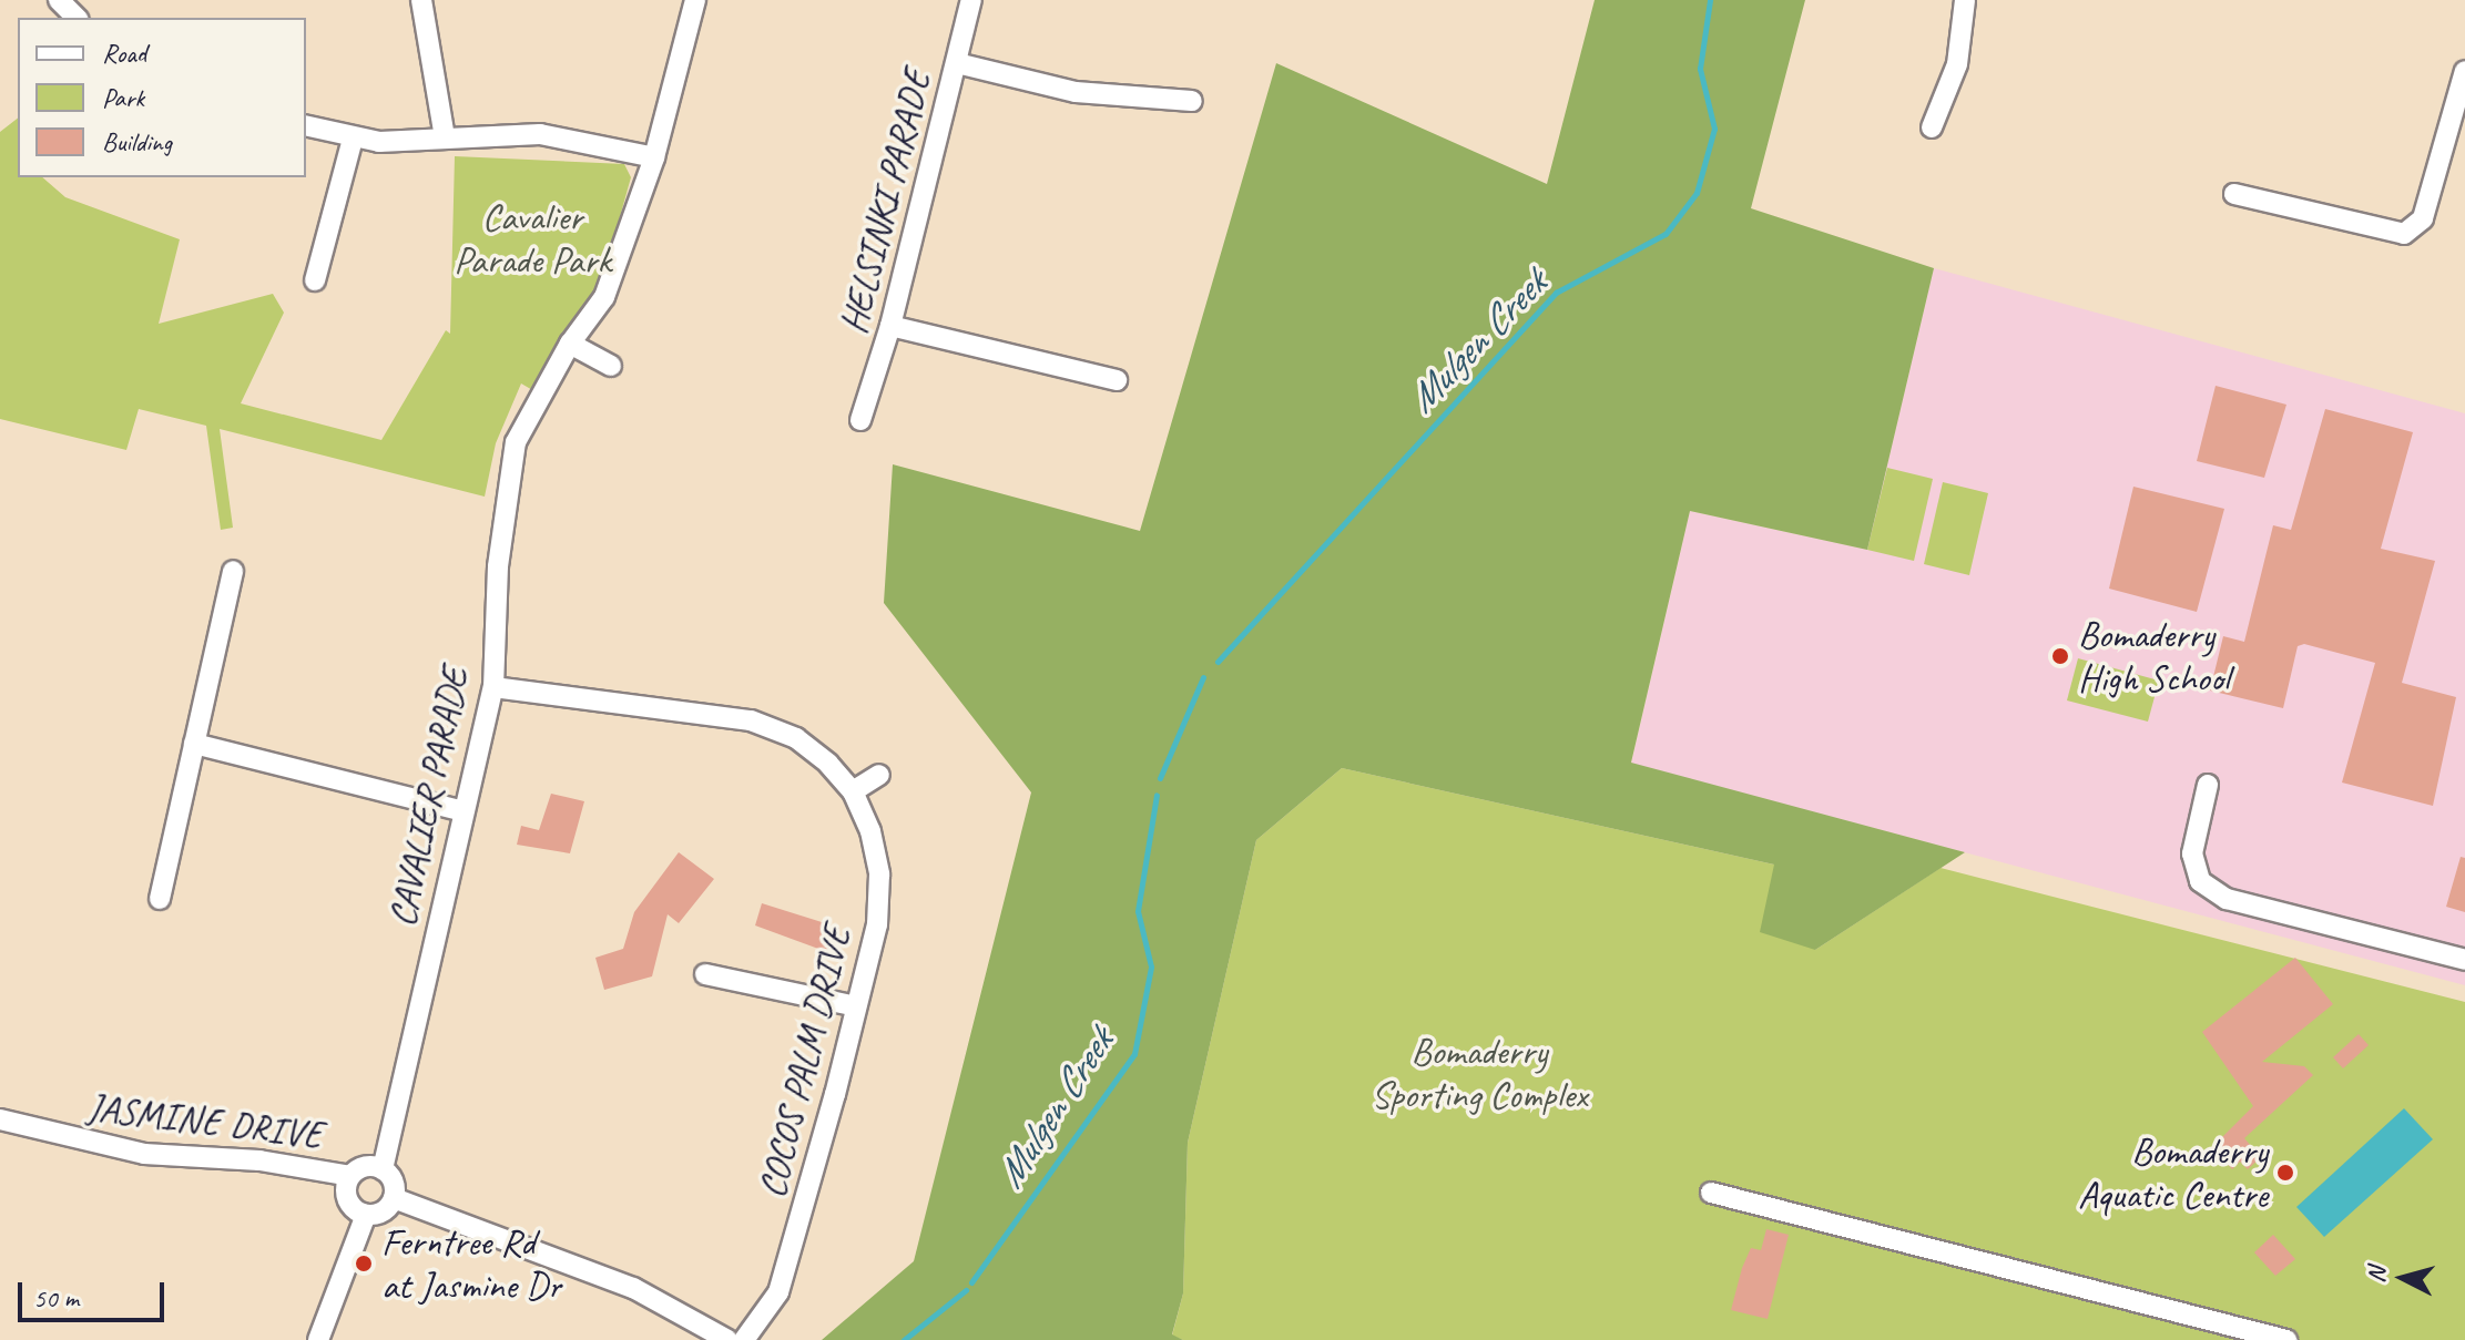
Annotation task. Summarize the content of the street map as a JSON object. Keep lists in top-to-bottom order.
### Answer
{
  "streets": {
    "street": [
      "HELSINKI PARADE",
      "CAVALIER PARADE",
      "COCOS PALM DRIVE",
      "JASMINE DRIVE"
    ]
  },
  "crossings": [
    ["CAVALIER PARADE", "COCOS PALM DRIVE"],
    ["CAVALIER PARADE", "JASMINE DRIVE"]
  ],
  "water": ["Mulgen Creek"],
  "parks": ["Cavalier Parade Park", "Bomaderry Sporting Complex"],
  "places": ["Bomaderry High School", "Bomaderry Aquatic Centre", "Ferntree Rd at Jasmine Dr"],
  "legend": ["Road", "Park", "Building"],
  "scale_bar": "50 m",
  "north": "left"
}
